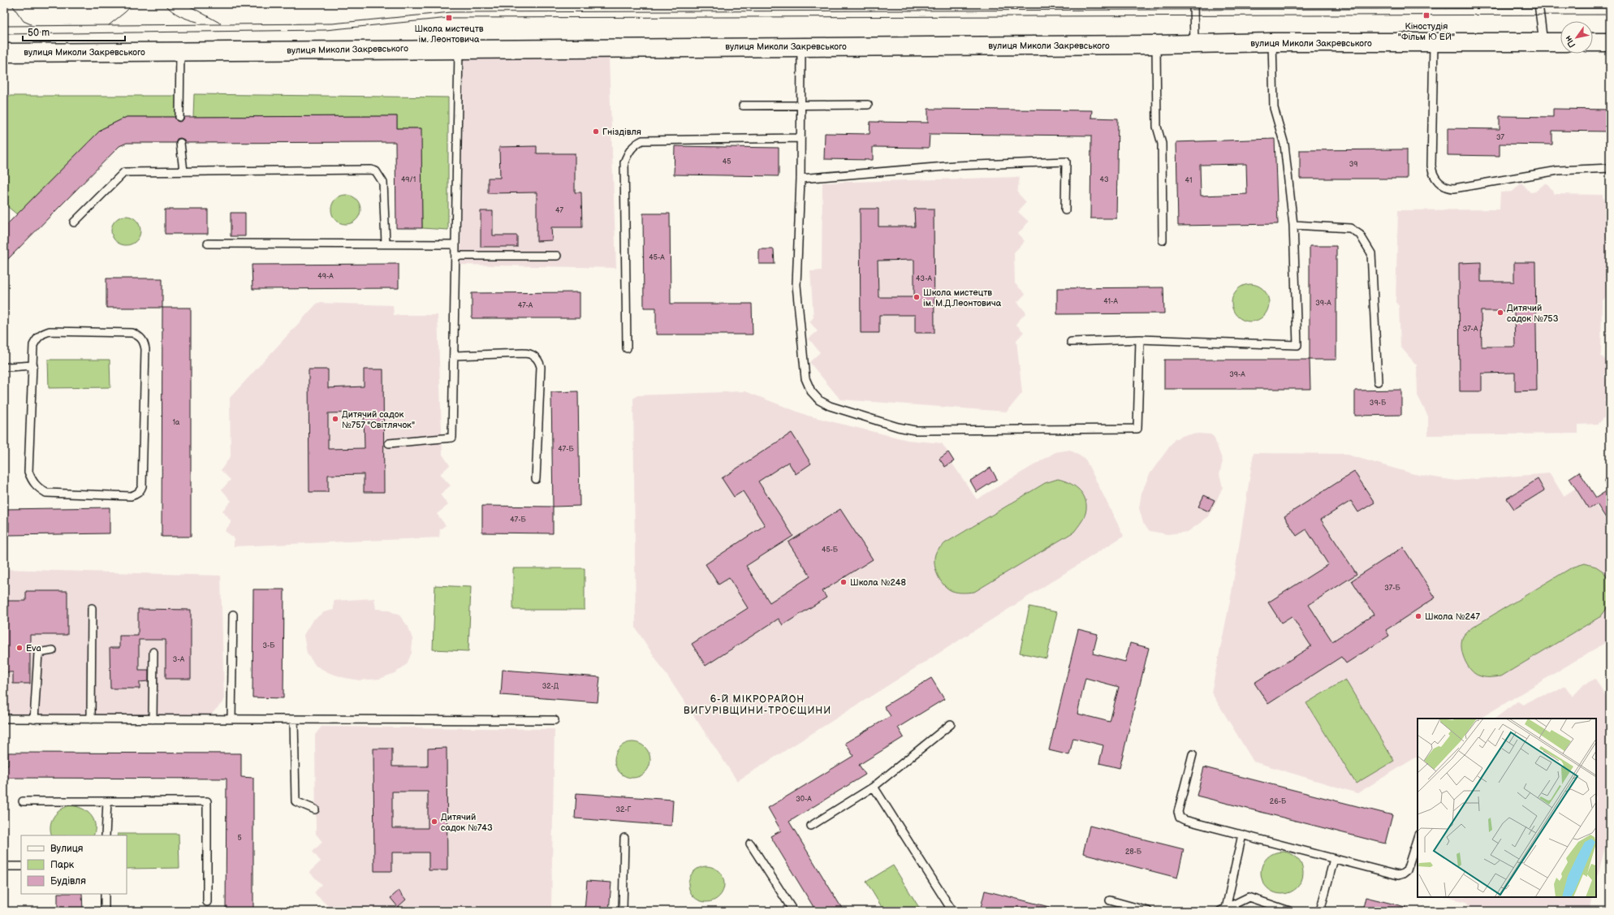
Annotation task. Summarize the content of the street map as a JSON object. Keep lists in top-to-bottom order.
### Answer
{
  "streets": {
    "street": ["вулиця Миколи Закревського"]
  },
  "districts": ["6-Й МІКРОРАЙОН ВИГУРІВЩИНИ-ТРОЄЩИНИ"],
  "places": {
    "transit": ["Кіностудія \"Фільм Ю ЕЙ\"", "Школа мистецтв ім. Леонтовича"],
    "other": [
      "Гніздівля",
      "Школа мистецтв ім. М.Д.Леонтовича",
      "Дитячий садок №753",
      "Дитячий садок №757 \"Світлячок\"",
      "Школа №248",
      "Школа №247",
      "Eva",
      "Дитячий садок №743"
    ]
  },
  "house_numbers": [
    "37",
    "45",
    "39",
    "49/1",
    "43",
    "41",
    "47",
    "45-А",
    "49-А",
    "43-А",
    "41-А",
    "39-А",
    "47-А",
    "37-А",
    "39-А",
    "39-Б",
    "1а",
    "47-Б",
    "47-Б",
    "45-Б",
    "37-Б",
    "3-Б",
    "3-А",
    "32-Д",
    "30-А",
    "26-Б",
    "32-Г",
    "5",
    "28-Б"
  ],
  "legend": ["Вулиця", "Парк", "Будівля"],
  "scale_bar": "50 m",
  "north": "bottom left"
}
